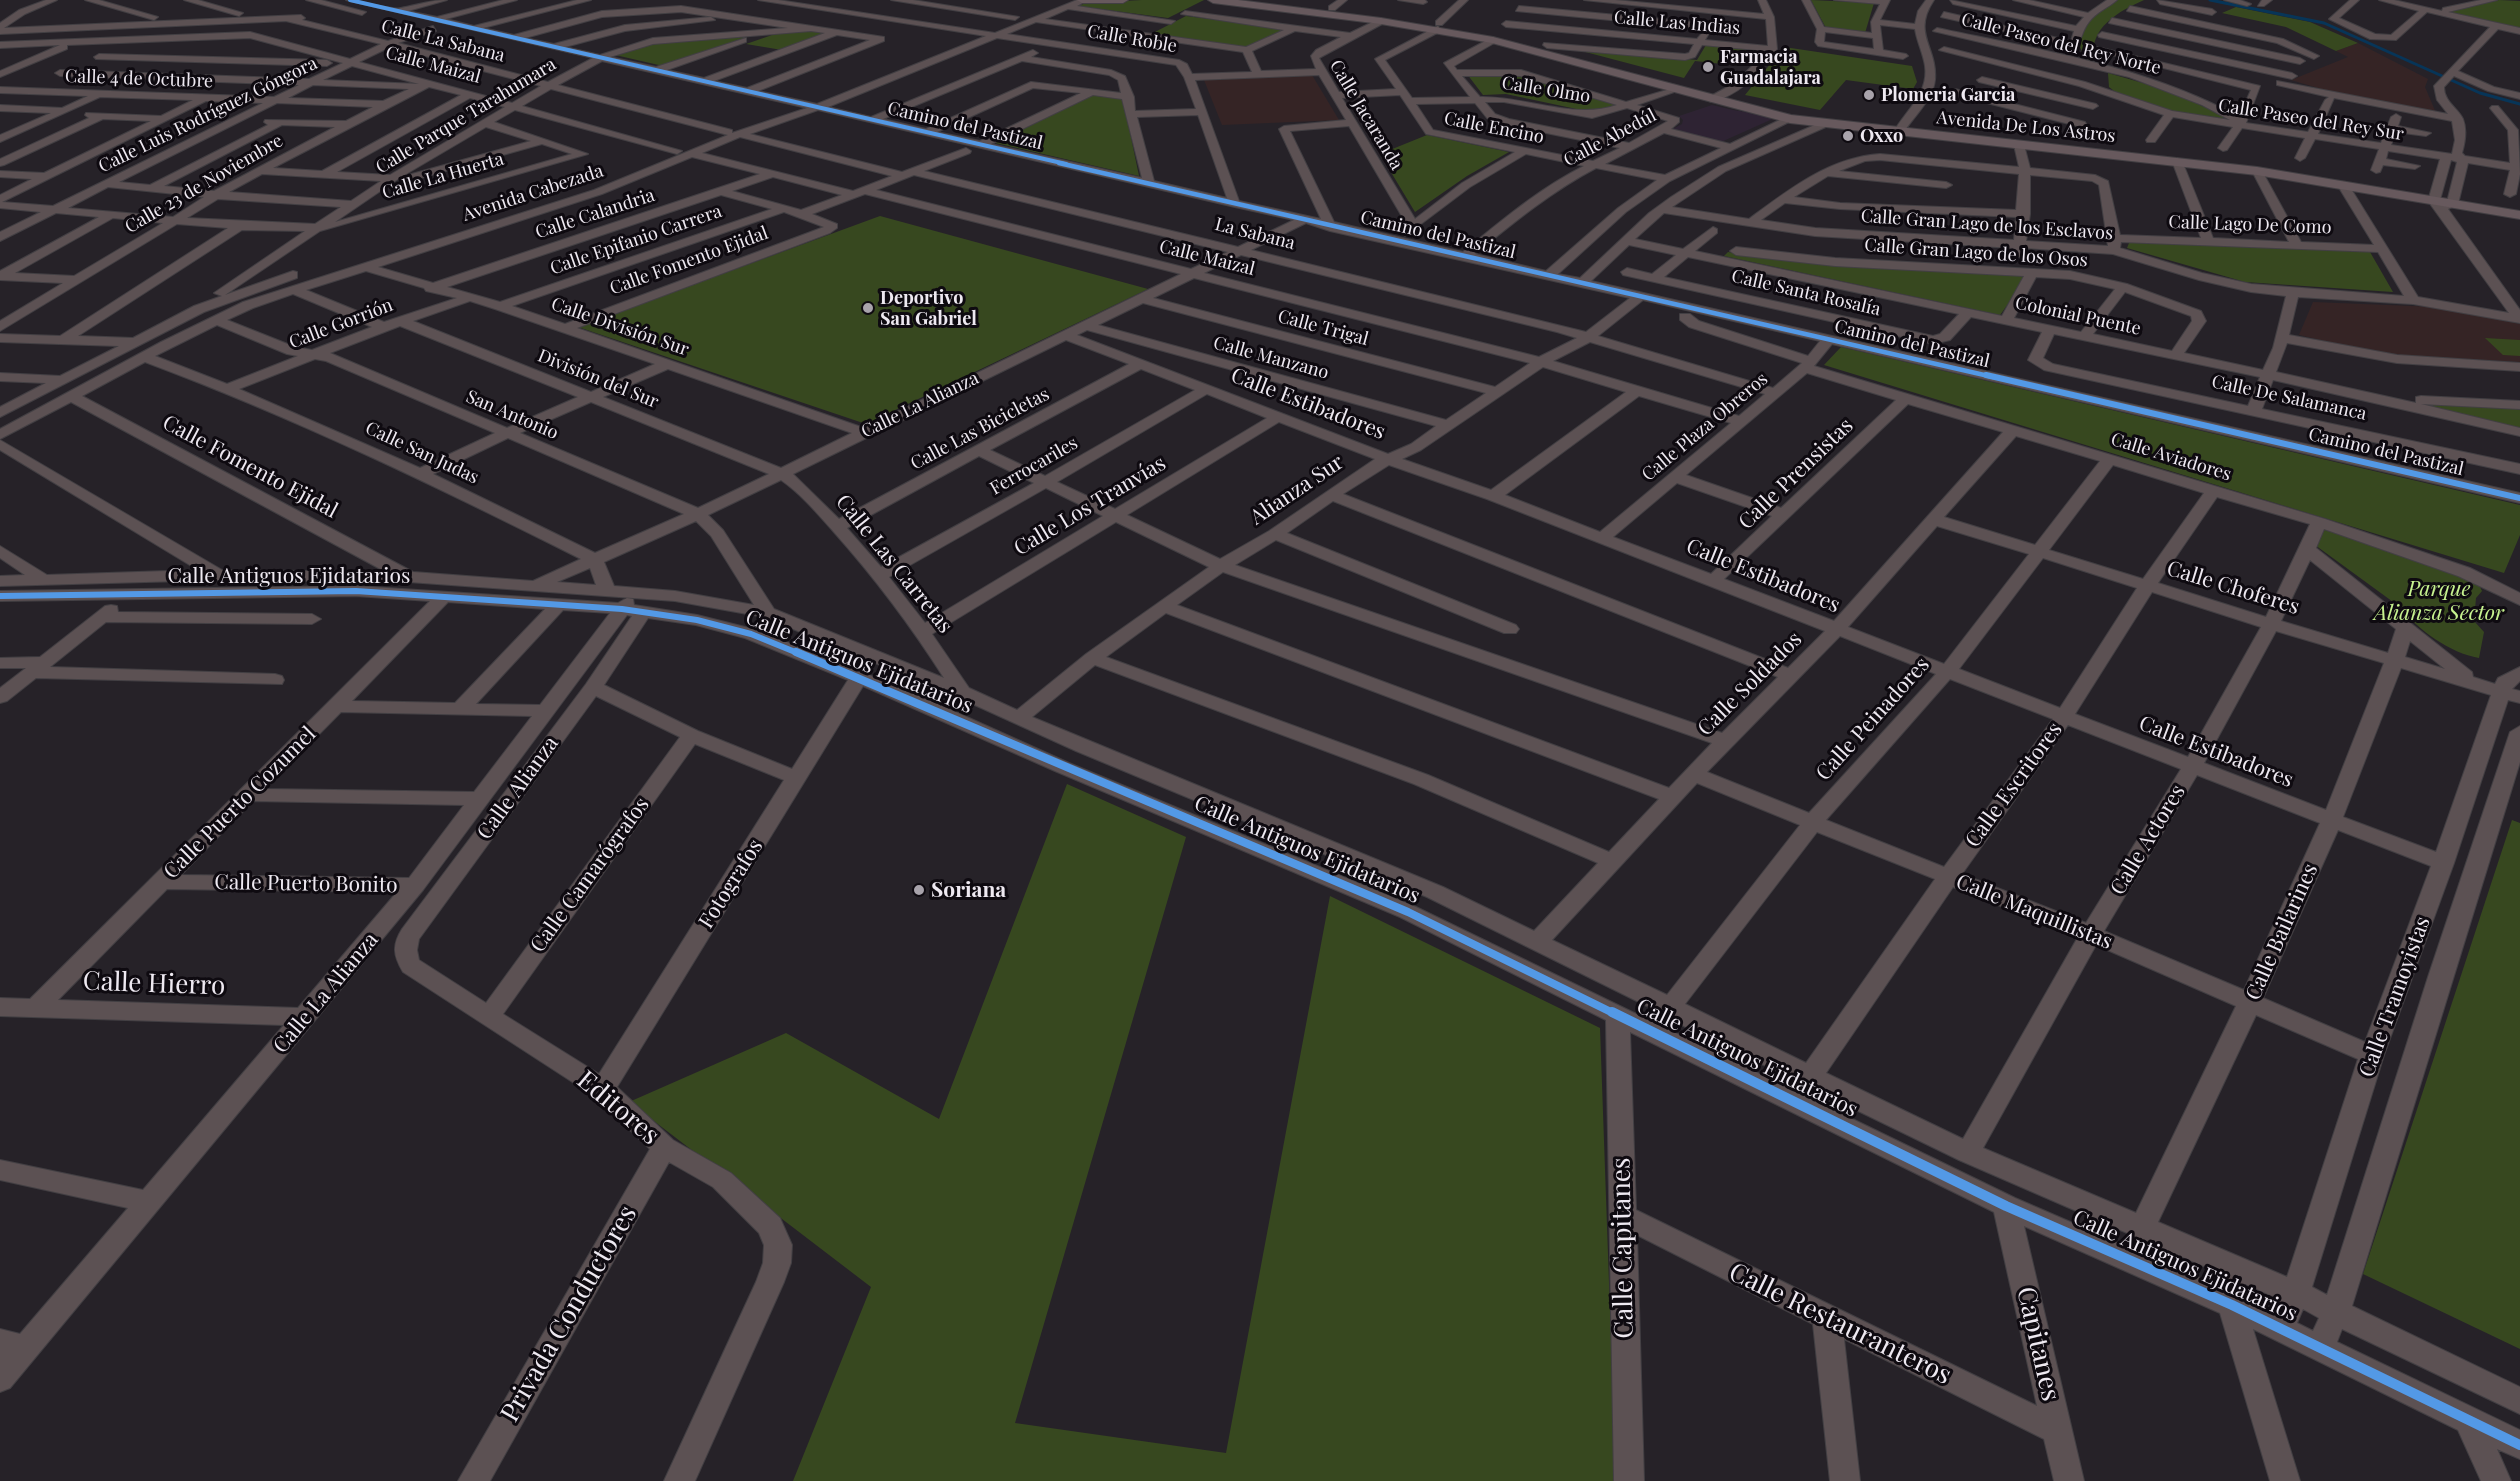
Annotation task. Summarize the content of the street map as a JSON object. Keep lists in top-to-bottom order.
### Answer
{
  "streets": {
    "main road": ["Avenida De Los Astros"],
    "street": [
      "Calle Las Indias",
      "Calle Roble",
      "Calle La Sabana",
      "Calle Paseo del Rey Norte",
      "Calle Maizal",
      "Calle 4 de Octubre",
      "Calle Olmo",
      "Calle Luis Rodríguez Góngora",
      "Calle Jacaranda",
      "Calle Parque Tarahumara",
      "Calle Paseo del Rey Sur",
      "Camino del Pastizal",
      "Calle Encino",
      "Calle Abedúl",
      "Calle La Huerta",
      "Calle 23 de Noviembre",
      "Avenida Cabezada",
      "Calle Calandria",
      "Calle Gran Lago de los Esclavos",
      "Calle Lago De Como",
      "La Sabana",
      "Calle Epifanio Carrera",
      "Calle Gran Lago de los Osos",
      "Calle Fomento Ejidal",
      "Calle Santa Rosalía",
      "Colonial Puente",
      "Calle Gorrión",
      "Calle División Sur",
      "Calle Trigal",
      "Calle Manzano",
      "División del Sur",
      "Calle De Salamanca",
      "Calle Estibadores",
      "Calle La Alianza",
      "San Antonio",
      "Calle Plaza Obreros",
      "Calle Las Bicicletas",
      "Calle San Judas",
      "Calle Aviadores",
      "Ferrocariles",
      "Calle Prensistas",
      "Alianza Sur",
      "Calle Los Tranvías",
      "Calle Las Carretas",
      "Calle Antiguos Ejidatarios",
      "Calle Choferes",
      "Calle Soldados",
      "Calle Peinadores",
      "Calle Escritores",
      "Calle Alianza",
      "Calle Puerto Cozumel",
      "Calle Actores",
      "Calle Camarógrafos",
      "Calle Puerto Bonito",
      "Fotografos",
      "Calle Maquillistas",
      "Calle Bailarines",
      "Calle Hierro",
      "Calle Tramoyistas",
      "Editores",
      "Calle Capitanes",
      "Privada Conductores",
      "Calle Restauranteros",
      "Capitanes"
    ]
  },
  "crossings": [
    ["Calle Roble", "Camino del Pastizal"],
    ["Calle Roble", "Avenida Cabezada"],
    ["Calle La Sabana", "Calle Luis Rodríguez Góngora"],
    ["Calle La Sabana", "Calle Parque Tarahumara"],
    ["Calle La Sabana", "Avenida Cabezada"],
    ["Calle La Sabana", "La Sabana"],
    ["Calle Paseo del Rey Norte", "Calle Paseo del Rey Sur"],
    ["Calle Maizal", "Calle Luis Rodríguez Góngora"],
    ["Calle Maizal", "Calle Parque Tarahumara"],
    ["Calle Maizal", "Calle 23 de Noviembre"],
    ["Calle Maizal", "Avenida Cabezada"],
    ["Calle Maizal", "Calle Calandria"],
    ["Calle Maizal", "Calle La Alianza"],
    ["Calle Maizal", "Calle Plaza Obreros"],
    ["Calle Maizal", "Alianza Sur"],
    ["Calle 4 de Octubre", "Calle Luis Rodríguez Góngora"],
    ["Calle 4 de Octubre", "Calle 23 de Noviembre"],
    ["Calle Olmo", "Calle Jacaranda"],
    ["Calle Olmo", "Avenida De Los Astros"],
    ["Calle Olmo", "Calle Encino"],
    ["Calle Olmo", "Calle Abedúl"],
    ["Calle Luis Rodríguez Góngora", "Camino del Pastizal"],
    ["Calle Jacaranda", "Avenida De Los Astros"],
    ["Calle Parque Tarahumara", "Camino del Pastizal"],
    ["Calle Parque Tarahumara", "Calle La Huerta"],
    ["Camino del Pastizal", "Calle Abedúl"],
    ["Camino del Pastizal", "Avenida Cabezada"],
    ["Camino del Pastizal", "Calle La Alianza"],
    ["Camino del Pastizal", "Calle Plaza Obreros"],
    ["Camino del Pastizal", "Calle Aviadores"],
    ["Camino del Pastizal", "Alianza Sur"],
    ["Avenida De Los Astros", "Calle Encino"],
    ["Calle Encino", "Calle Abedúl"],
    ["Avenida Cabezada", "Calle Fomento Ejidal"],
    ["Avenida Cabezada", "Calle División Sur"],
    ["Avenida Cabezada", "San Antonio"],
    ["Avenida Cabezada", "Calle San Judas"],
    ["Calle Calandria", "Calle División Sur"],
    ["Calle Gran Lago de los Esclavos", "Calle Lago De Como"],
    ["Calle Gran Lago de los Esclavos", "Calle Gran Lago de los Osos"],
    ["La Sabana", "Calle La Alianza"],
    ["La Sabana", "Calle Plaza Obreros"],
    ["La Sabana", "Alianza Sur"],
    ["Calle Epifanio Carrera", "Calle División Sur"],
    ["Calle Gran Lago de los Osos", "Colonial Puente"],
    ["Calle Fomento Ejidal", "Calle División Sur"],
    ["Calle Fomento Ejidal", "Calle Antiguos Ejidatarios"],
    ["Calle Santa Rosalía", "Colonial Puente"],
    ["Colonial Puente", "Calle De Salamanca"],
    ["Calle Gorrión", "Calle División Sur"],
    ["Calle Gorrión", "División del Sur"],
    ["Calle Gorrión", "San Antonio"],
    ["Calle Gorrión", "Calle San Judas"],
    ["Calle División Sur", "Calle La Alianza"],
    ["Calle Trigal", "Calle La Alianza"],
    ["Calle Trigal", "Alianza Sur"],
    ["Calle Manzano", "Calle La Alianza"],
    ["Calle Manzano", "Alianza Sur"],
    ["División del Sur", "Calle La Alianza"],
    ["División del Sur", "Calle Las Carretas"],
    ["Calle Estibadores", "Calle La Alianza"],
    ["Calle Estibadores", "Calle Plaza Obreros"],
    ["Calle Estibadores", "Calle Las Bicicletas"],
    ["Calle Estibadores", "Ferrocariles"],
    ["Calle Estibadores", "Calle Prensistas"],
    ["Calle Estibadores", "Alianza Sur"],
    ["Calle Estibadores", "Calle Los Tranvías"],
    ["Calle Estibadores", "Calle Soldados"],
    ["Calle Estibadores", "Calle Peinadores"],
    ["Calle Estibadores", "Calle Escritores"],
    ["Calle Estibadores", "Calle Actores"],
    ["Calle Estibadores", "Calle Bailarines"],
    ["Calle Estibadores", "Calle Tramoyistas"],
    ["Calle La Alianza", "San Antonio"],
    ["Calle La Alianza", "Calle San Judas"],
    ["Calle La Alianza", "Calle Las Carretas"],
    ["Calle La Alianza", "Calle Antiguos Ejidatarios"],
    ["Calle La Alianza", "Calle Alianza"],
    ["Calle La Alianza", "Calle Puerto Bonito"],
    ["Calle La Alianza", "Calle Hierro"],
    ["Calle Plaza Obreros", "Calle Aviadores"],
    ["Calle Las Bicicletas", "Calle Las Carretas"],
    ["Calle Aviadores", "Calle Prensistas"],
    ["Calle Aviadores", "Calle Soldados"],
    ["Calle Aviadores", "Calle Peinadores"],
    ["Calle Aviadores", "Calle Escritores"],
    ["Calle Aviadores", "Calle Actores"],
    ["Ferrocariles", "Calle Las Carretas"],
    ["Alianza Sur", "Calle Antiguos Ejidatarios"],
    ["Calle Los Tranvías", "Calle Las Carretas"],
    ["Calle Las Carretas", "Calle Antiguos Ejidatarios"],
    ["Calle Antiguos Ejidatarios", "Calle Soldados"],
    ["Calle Antiguos Ejidatarios", "Calle Peinadores"],
    ["Calle Antiguos Ejidatarios", "Calle Escritores"],
    ["Calle Antiguos Ejidatarios", "Calle Alianza"],
    ["Calle Antiguos Ejidatarios", "Calle Puerto Cozumel"],
    ["Calle Antiguos Ejidatarios", "Calle Actores"],
    ["Calle Antiguos Ejidatarios", "Fotografos"],
    ["Calle Antiguos Ejidatarios", "Calle Bailarines"],
    ["Calle Antiguos Ejidatarios", "Calle Tramoyistas"],
    ["Calle Antiguos Ejidatarios", "Calle Capitanes"],
    ["Calle Antiguos Ejidatarios", "Capitanes"],
    ["Calle Choferes", "Calle Soldados"],
    ["Calle Choferes", "Calle Peinadores"],
    ["Calle Choferes", "Calle Escritores"],
    ["Calle Choferes", "Calle Actores"],
    ["Calle Choferes", "Calle Bailarines"],
    ["Calle Choferes", "Calle Tramoyistas"],
    ["Calle Soldados", "Calle Maquillistas"],
    ["Calle Peinadores", "Calle Maquillistas"],
    ["Calle Escritores", "Calle Maquillistas"],
    ["Calle Alianza", "Editores"],
    ["Calle Puerto Cozumel", "Calle Puerto Bonito"],
    ["Calle Puerto Cozumel", "Calle Hierro"],
    ["Calle Actores", "Calle Maquillistas"],
    ["Calle Camarógrafos", "Editores"],
    ["Fotografos", "Editores"],
    ["Calle Maquillistas", "Calle Bailarines"],
    ["Calle Maquillistas", "Calle Tramoyistas"],
    ["Editores", "Privada Conductores"],
    ["Calle Capitanes", "Calle Restauranteros"],
    ["Calle Restauranteros", "Capitanes"]
  ],
  "parks": ["Parque Alianza Sector"],
  "places": [
    "Farmacia Guadalajara",
    "Plomeria Garcia",
    "Oxxo",
    "Deportivo San Gabriel",
    "Soriana"
  ]
}
